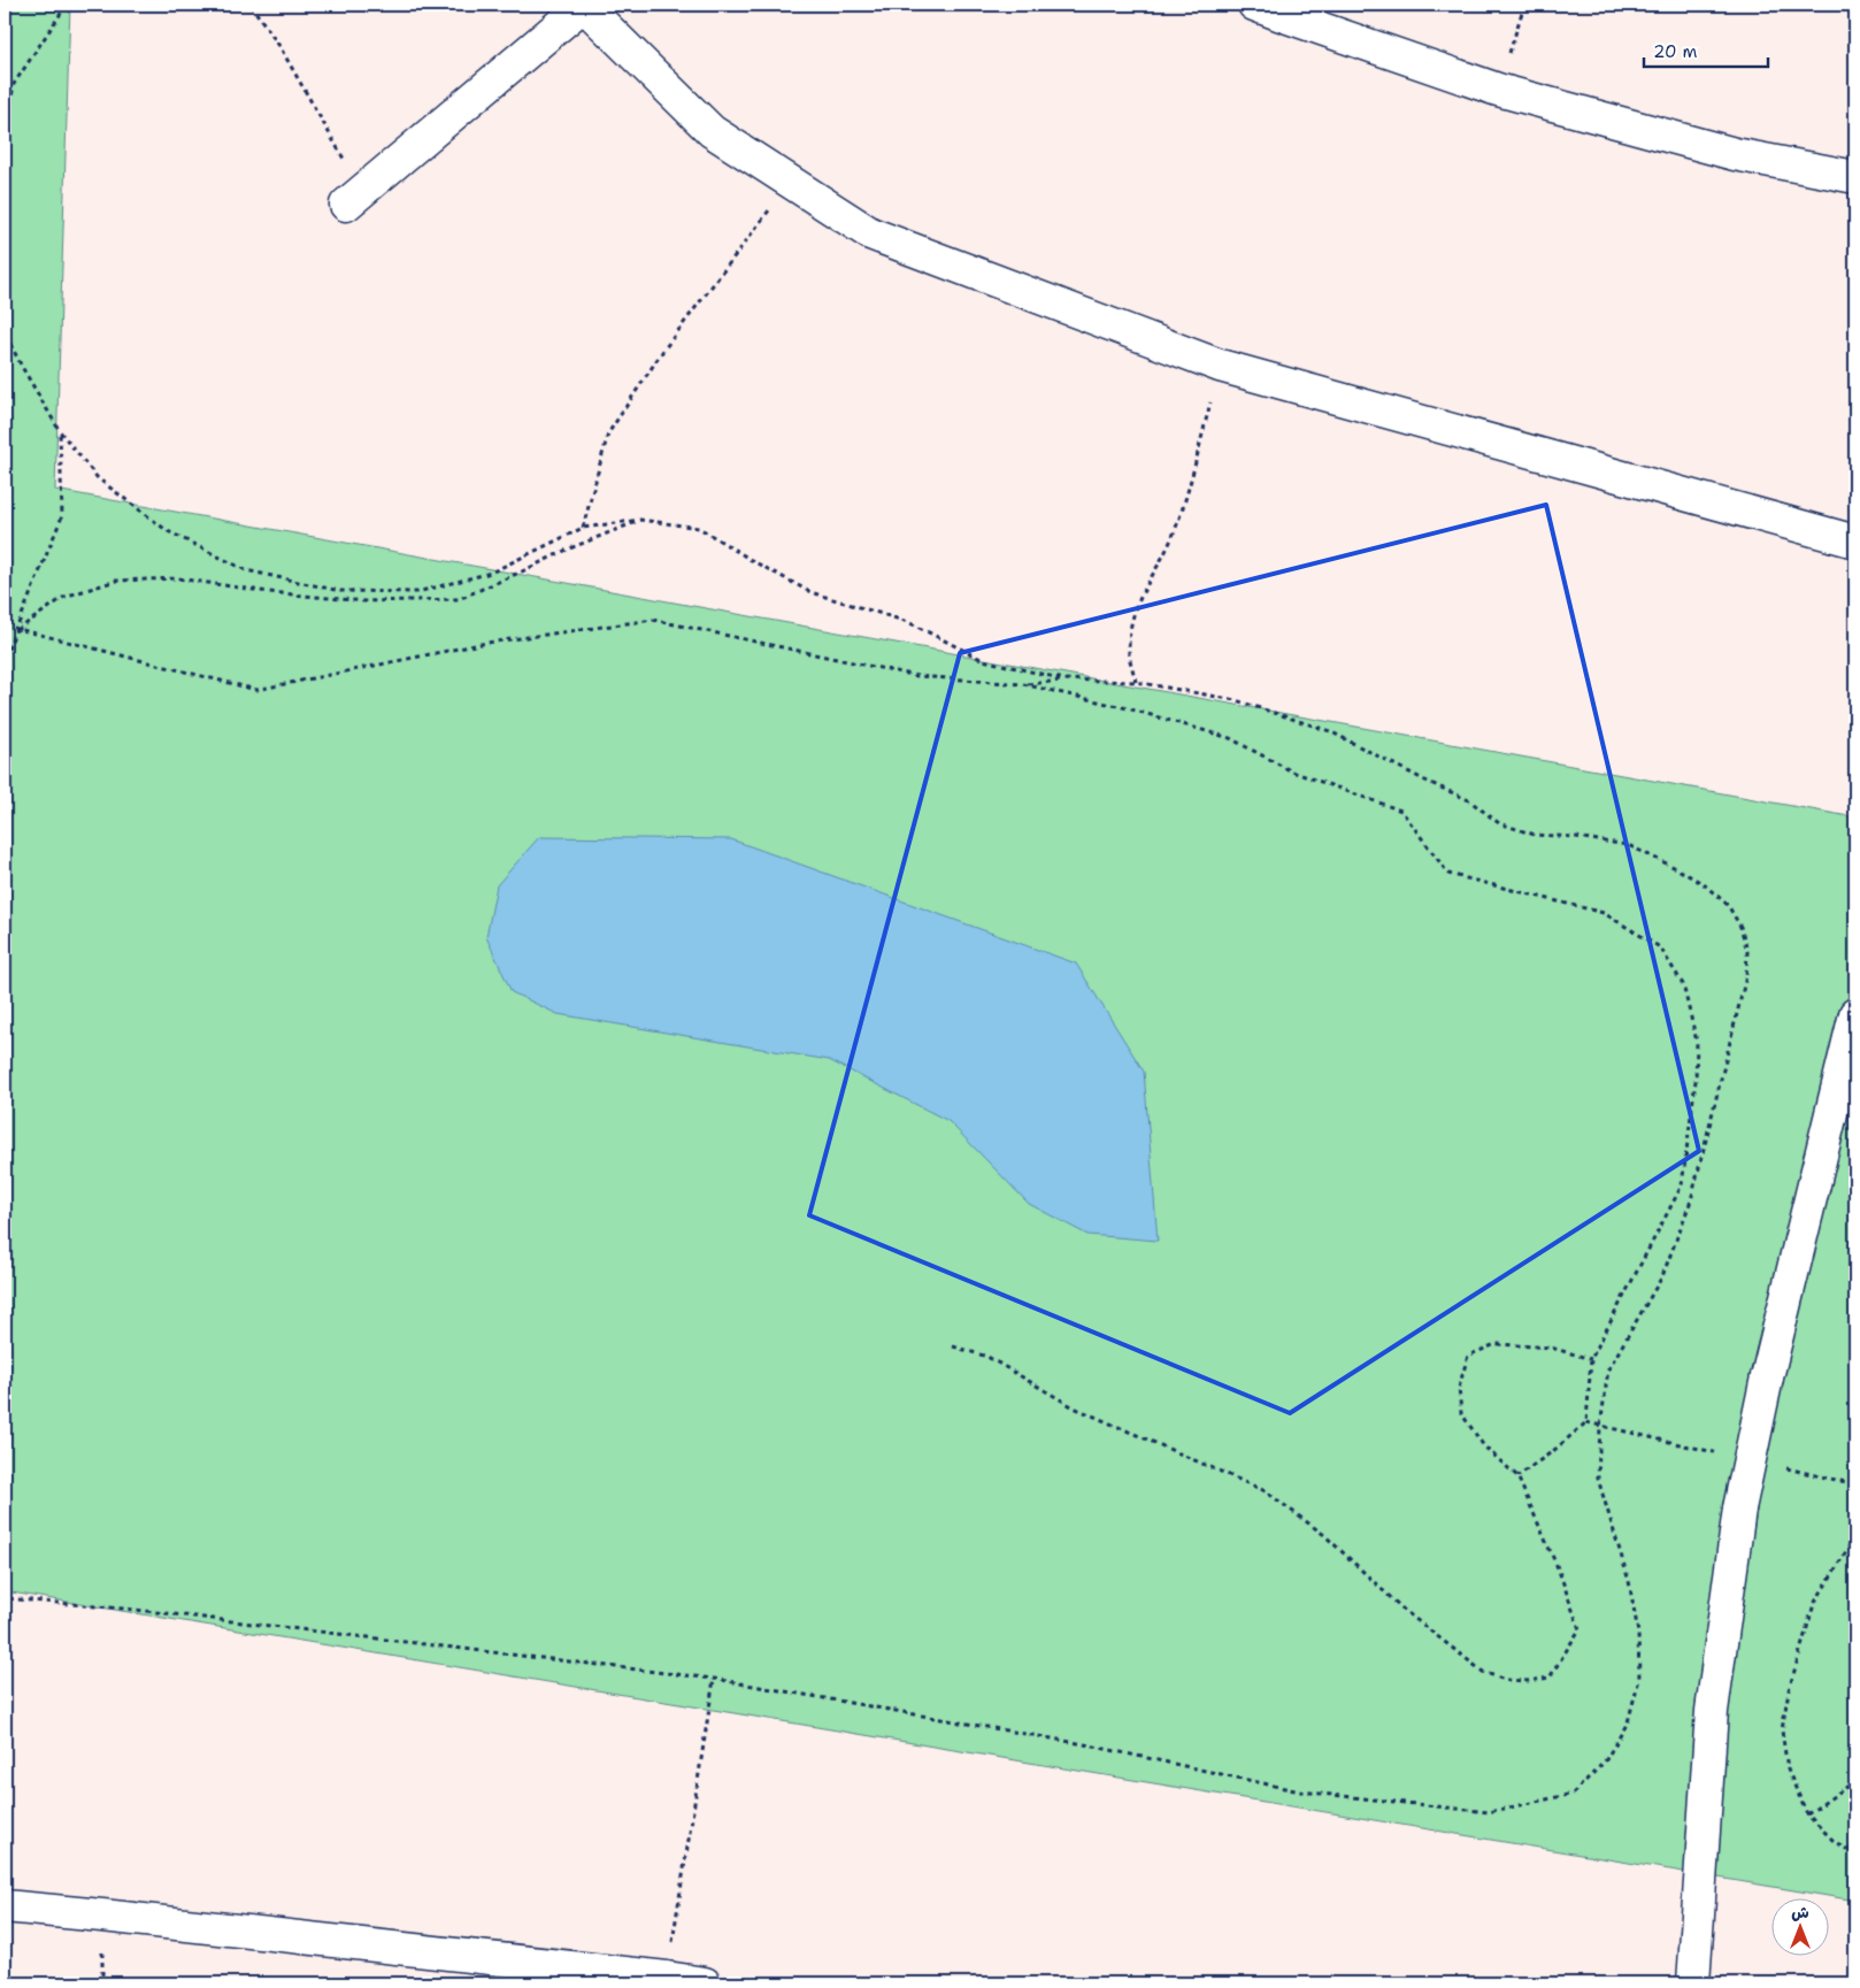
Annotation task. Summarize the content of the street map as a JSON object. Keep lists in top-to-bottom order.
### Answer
{
  "scale_bar": "20 m",
  "north": "top"
}
